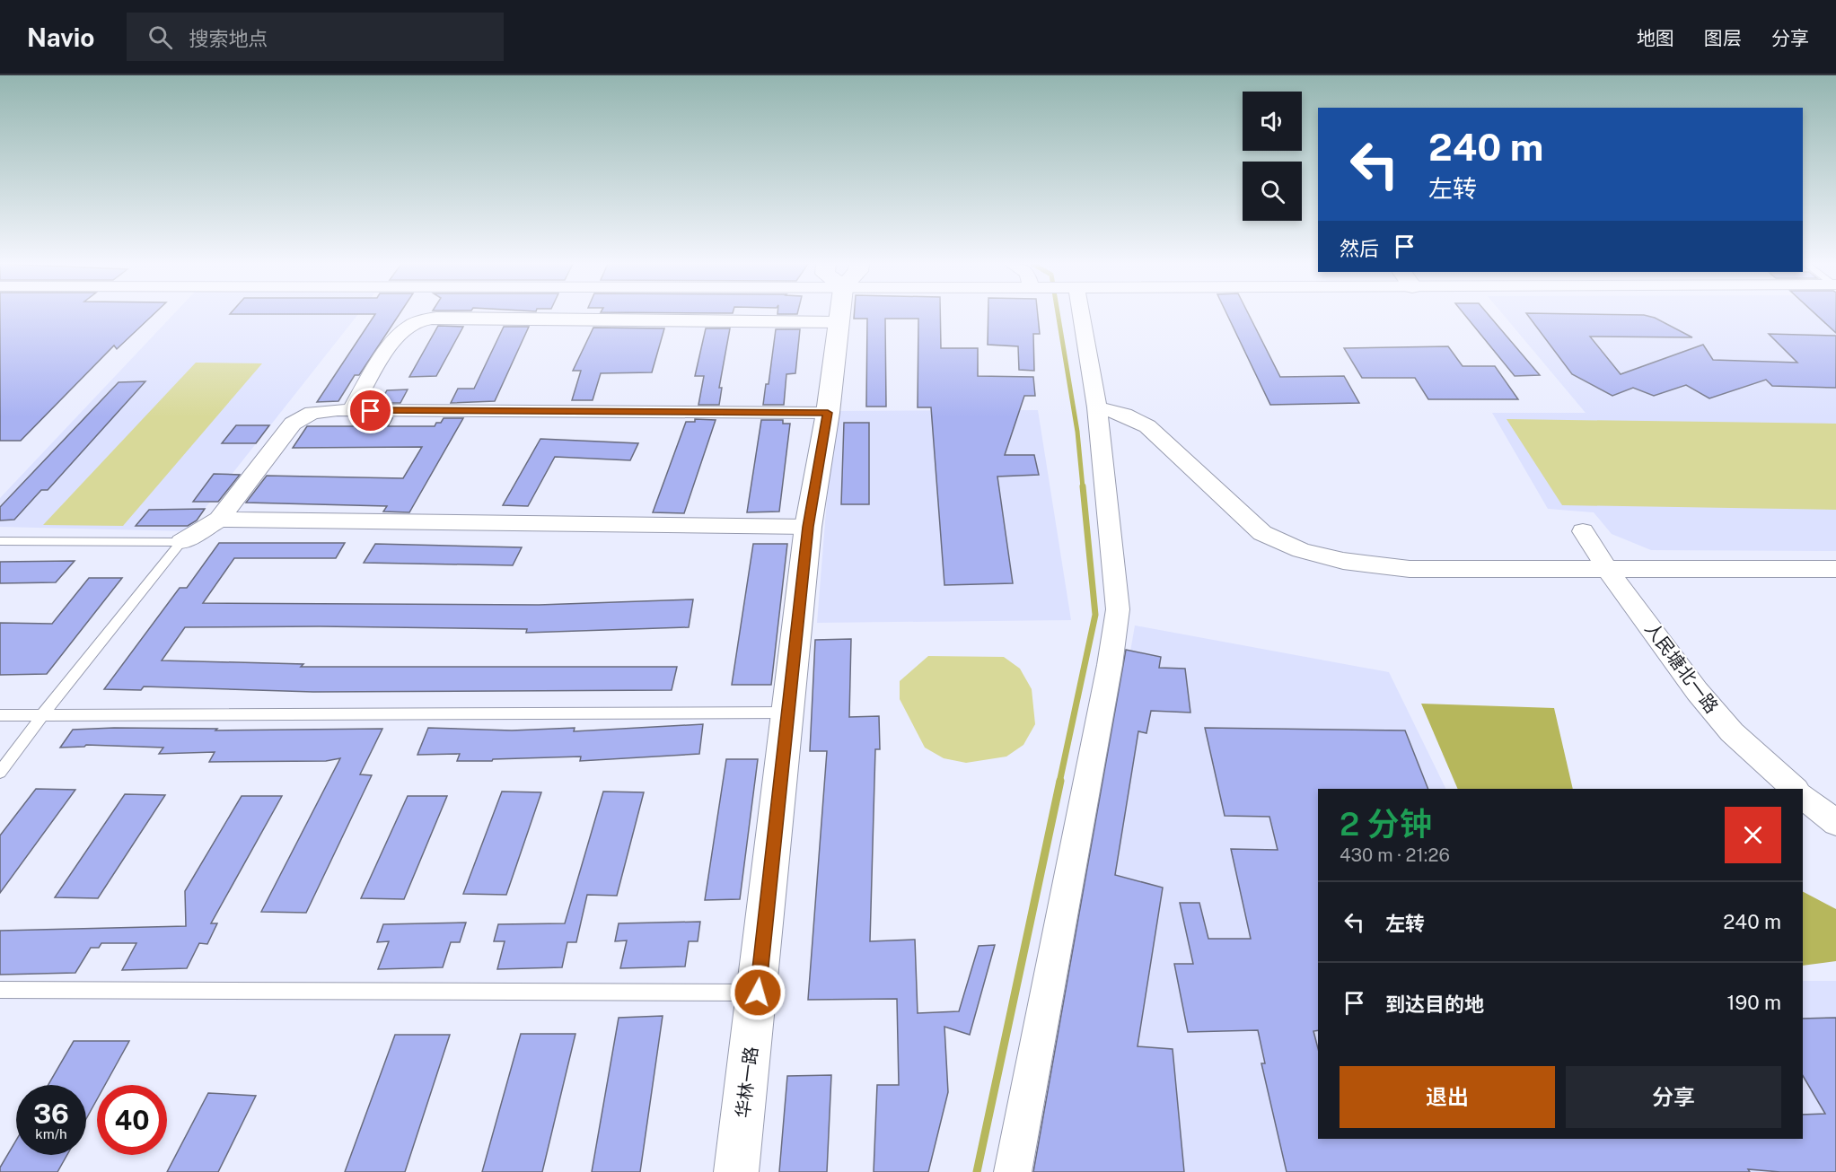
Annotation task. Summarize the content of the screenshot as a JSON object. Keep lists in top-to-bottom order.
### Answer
{
  "streets": {
    "street": ["人民塘北一路", "华林一路"]
  },
  "page": {
    "header": "Navio",
    "search": "搜索地点",
    "nav": ["地图", "图层", "分享"],
    "turn": ["240 m", "左转"],
    "then": "然后",
    "heading": ["2 分钟", "430 m · 21:26"],
    "list": [
      {
        "name": "左转",
        "value": "240 m"
      },
      {
        "name": "到达目的地",
        "value": "190 m"
      }
    ],
    "buttons": ["退出", "分享"],
    "speed": "36 km/h",
    "limit": "40"
  }
}
